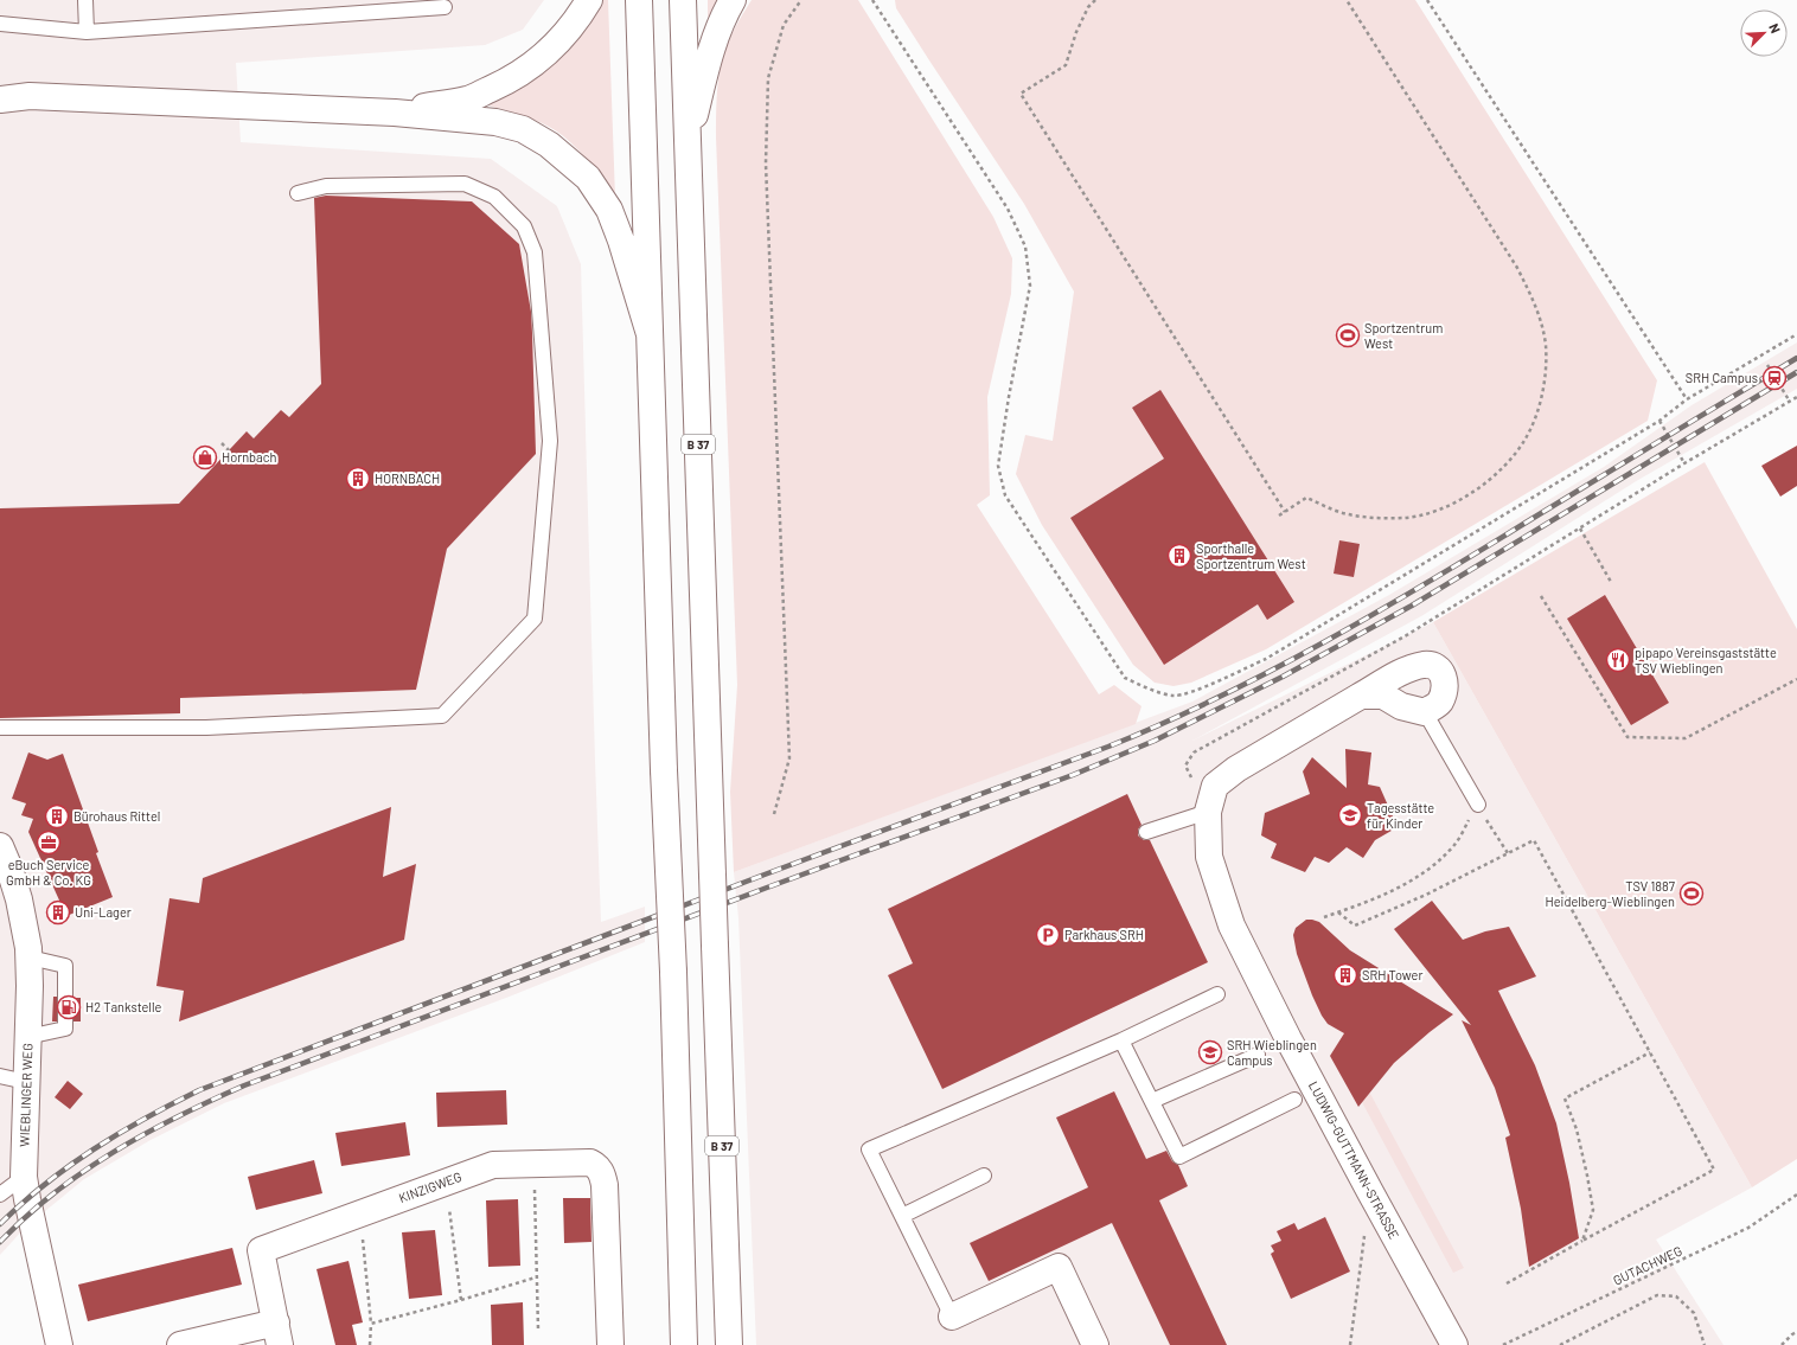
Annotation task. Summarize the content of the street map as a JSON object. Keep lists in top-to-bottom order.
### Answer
{
  "streets": {
    "main road": [
      "B 37",
      "WIEBLINGER WEG",
      "LUDWIG-GUTTMANN-STRASSE",
      "KINZIGWEG"
    ],
    "path": ["GUTACHWEG"]
  },
  "places": {
    "sports": ["Sportzentrum West", "TSV 1887 Heidelberg-Wieblingen"],
    "station": ["SRH Campus"],
    "shop": ["Hornbach"],
    "building": [
      "HORNBACH",
      "Sporthalle Sportzentrum West",
      "Bürohaus Rittel",
      "Uni-Lager",
      "SRH Tower"
    ],
    "restaurant": ["pipapo Vereinsgaststätte TSV Wieblingen"],
    "school or university": ["Tagesstätte für Kinder", "SRH Wieblingen Campus"],
    "office": ["eBuch Service GmbH & Co. KG"],
    "parking": ["Parkhaus SRH"],
    "fuel station": ["H2 Tankstelle"]
  },
  "north": "top right"
}
